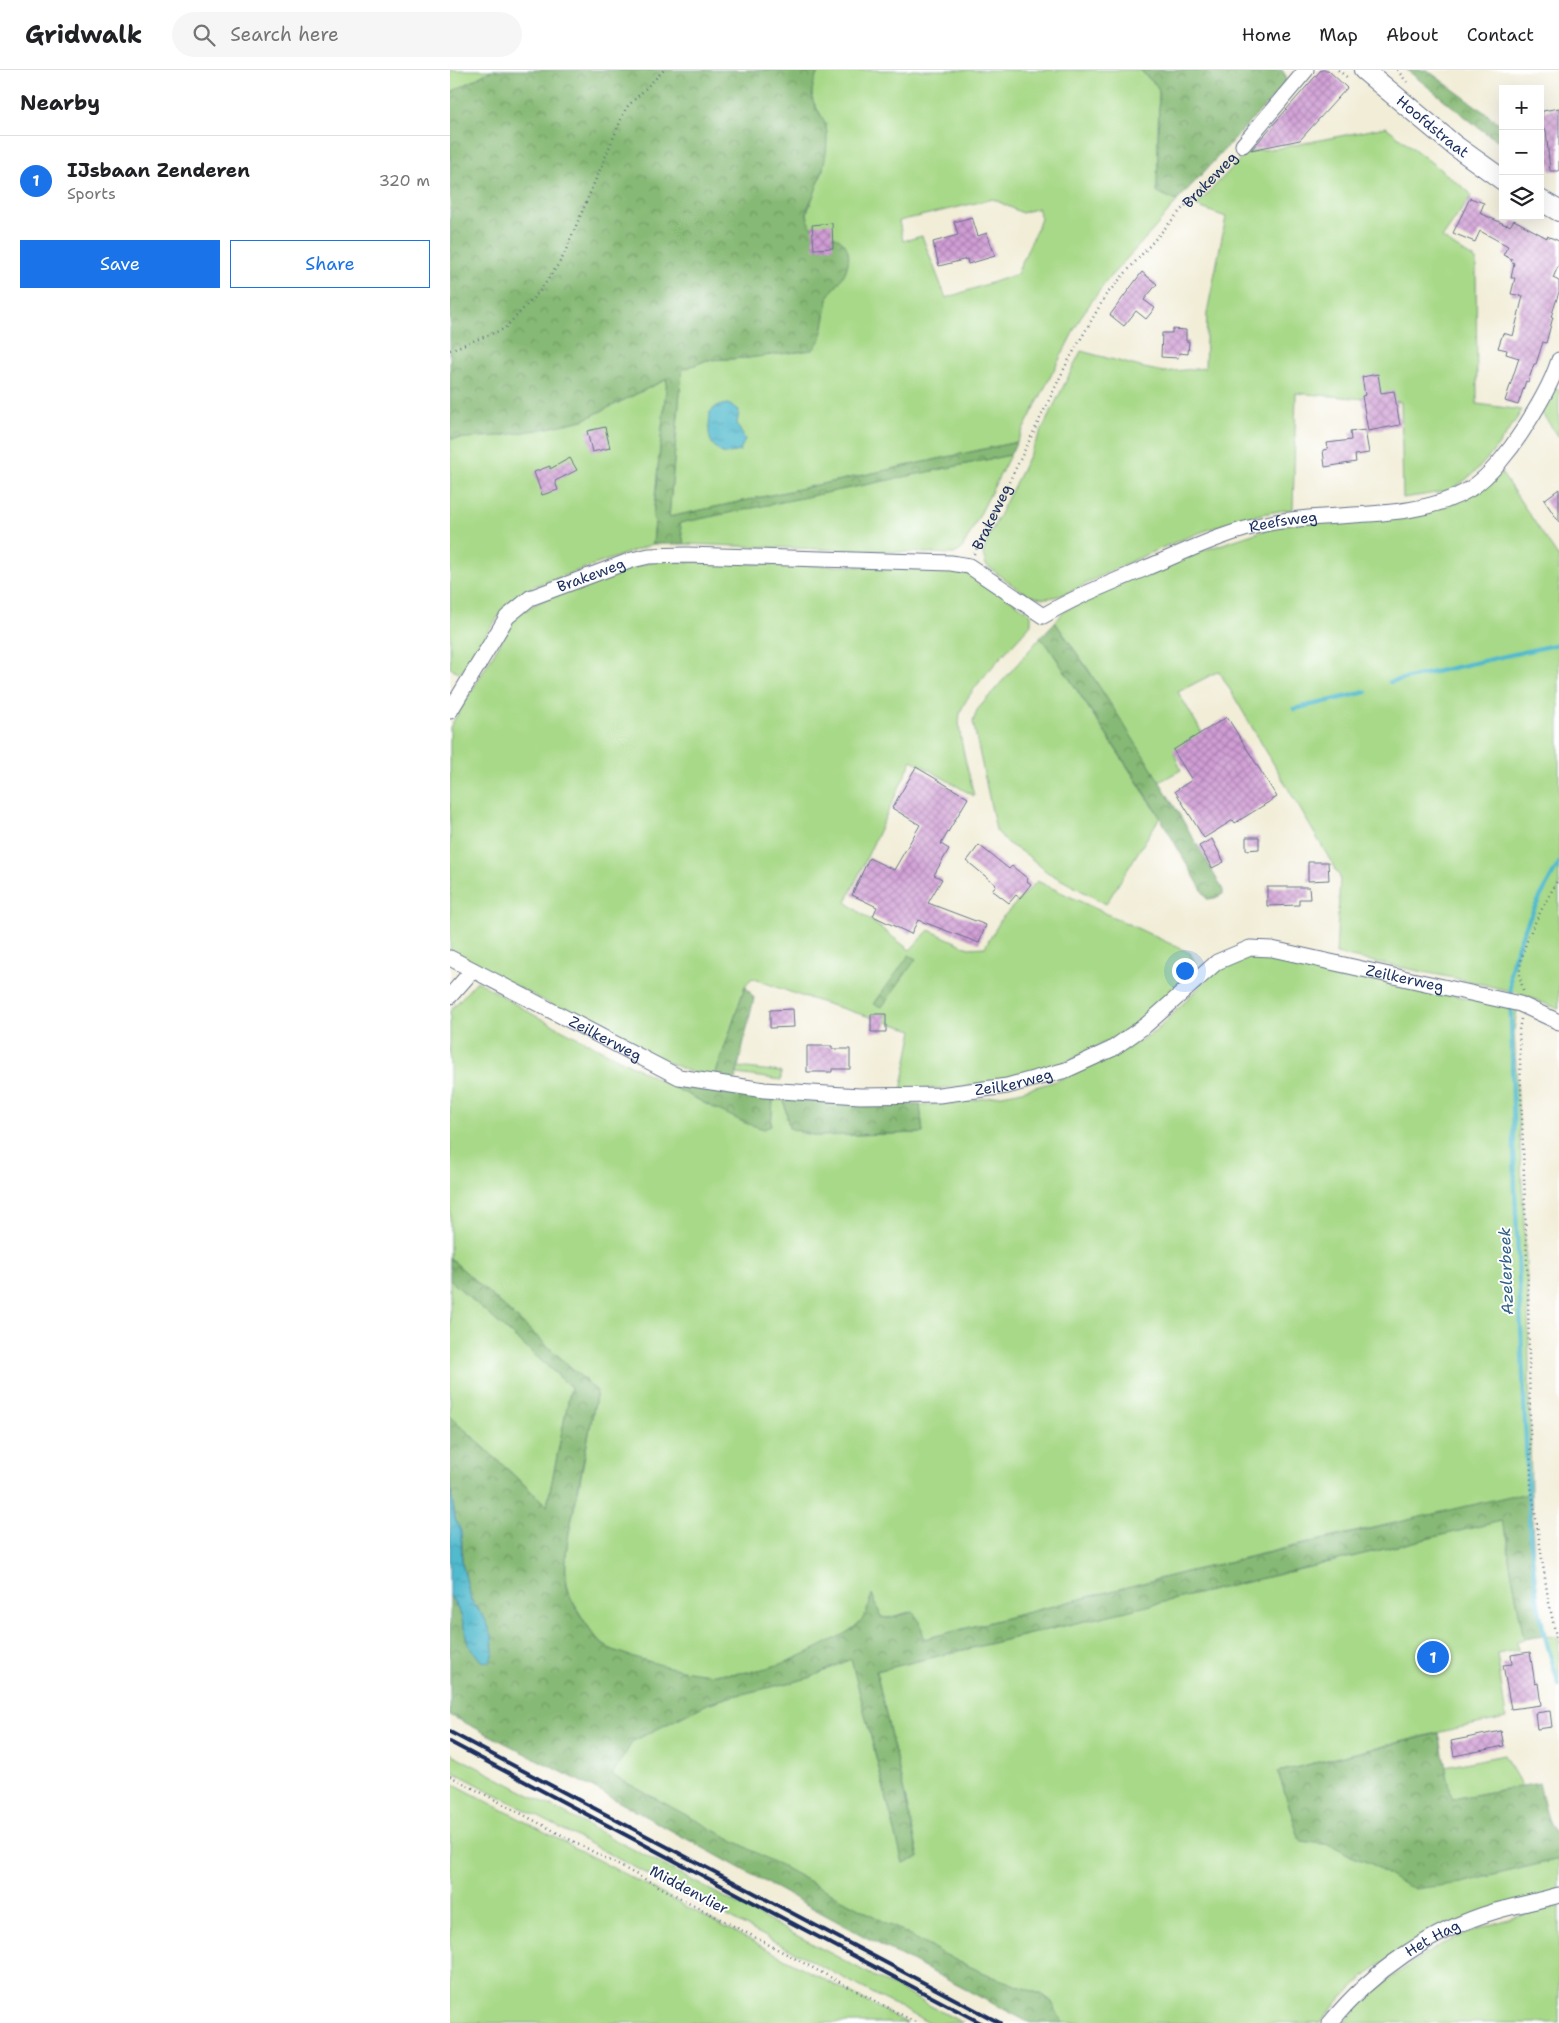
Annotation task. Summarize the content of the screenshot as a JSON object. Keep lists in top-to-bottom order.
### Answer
{
  "streets": {
    "main road": ["Hoofdstraat"],
    "street": [
      "Brakeweg",
      "Reefsweg",
      "Zeilkerweg",
      "Het Hag"
    ],
    "path": ["Middenvlier"]
  },
  "crossings": [
    ["Brakeweg", "Reefsweg"]
  ],
  "water": ["Azelerbeek"],
  "page": {
    "header": "Gridwalk",
    "search": "Search here",
    "nav": [
      "Home",
      "Map",
      "About",
      "Contact"
    ],
    "heading": "Nearby",
    "map_buttons": ["+", "−"],
    "list": [
      {
        "mark": "1",
        "name": "IJsbaan Zenderen",
        "note": "Sports",
        "value": "320 m"
      }
    ],
    "buttons": ["Save", "Share"],
    "pins": "1"
  }
}
